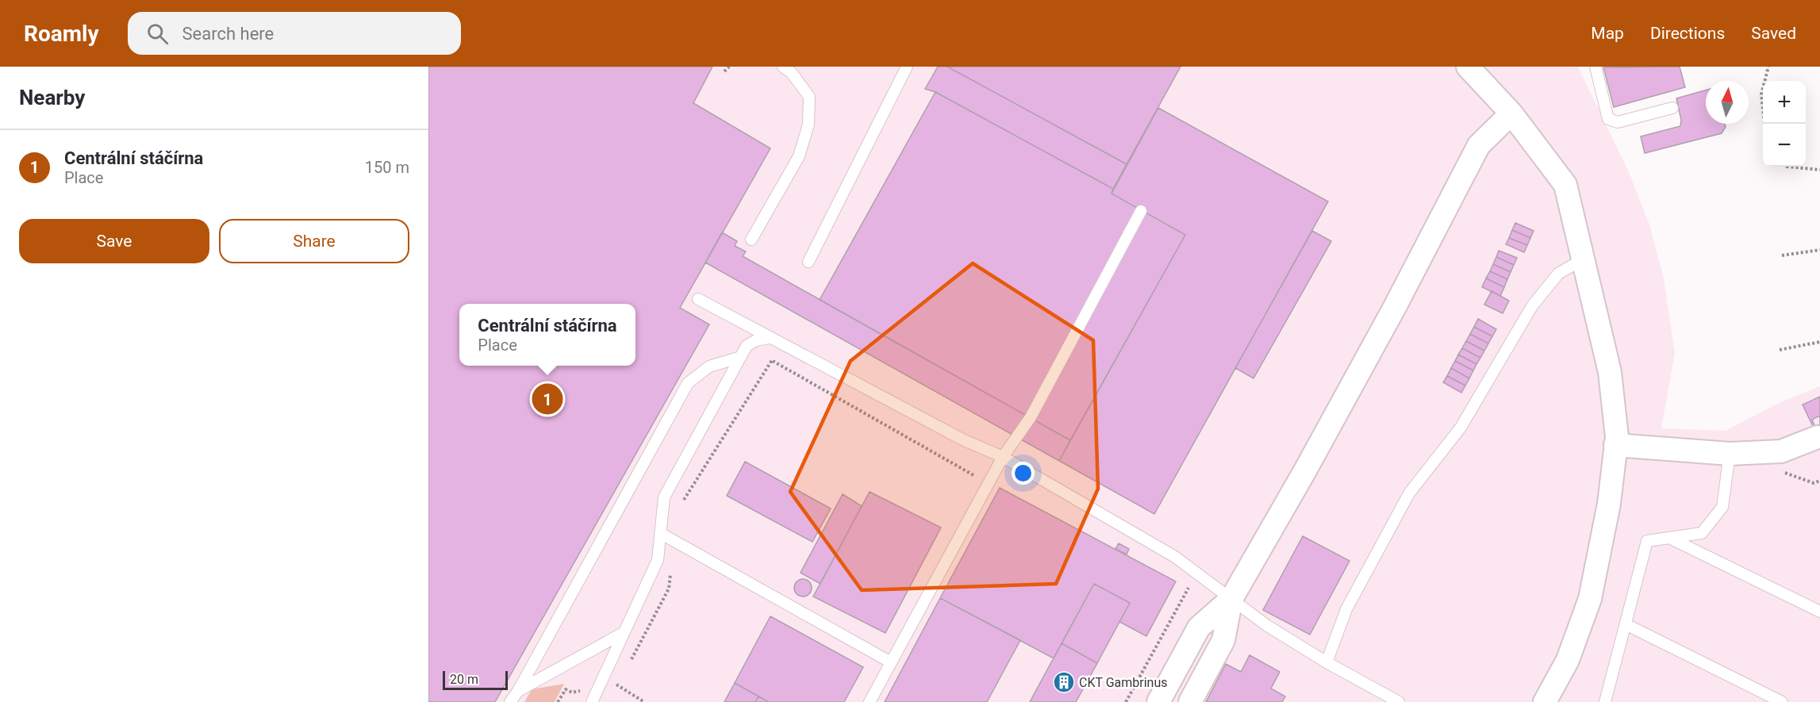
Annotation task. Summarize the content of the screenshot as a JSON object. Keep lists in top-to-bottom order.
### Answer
{
  "places": {
    "building": ["CKT Gambrinus"]
  },
  "scale_bar": "20 m",
  "north": "top",
  "page": {
    "header": "Roamly",
    "search": "Search here",
    "nav": ["Map", "Directions", "Saved"],
    "heading": "Nearby",
    "map_buttons": ["+", "−"],
    "list": [
      {
        "mark": "1",
        "name": "Centrální stáčírna",
        "note": "Place",
        "value": "150 m"
      }
    ],
    "buttons": ["Save", "Share"],
    "popup": ["Centrální stáčírna", "Place"],
    "pins": "1",
    "scale": "20 m"
  }
}
